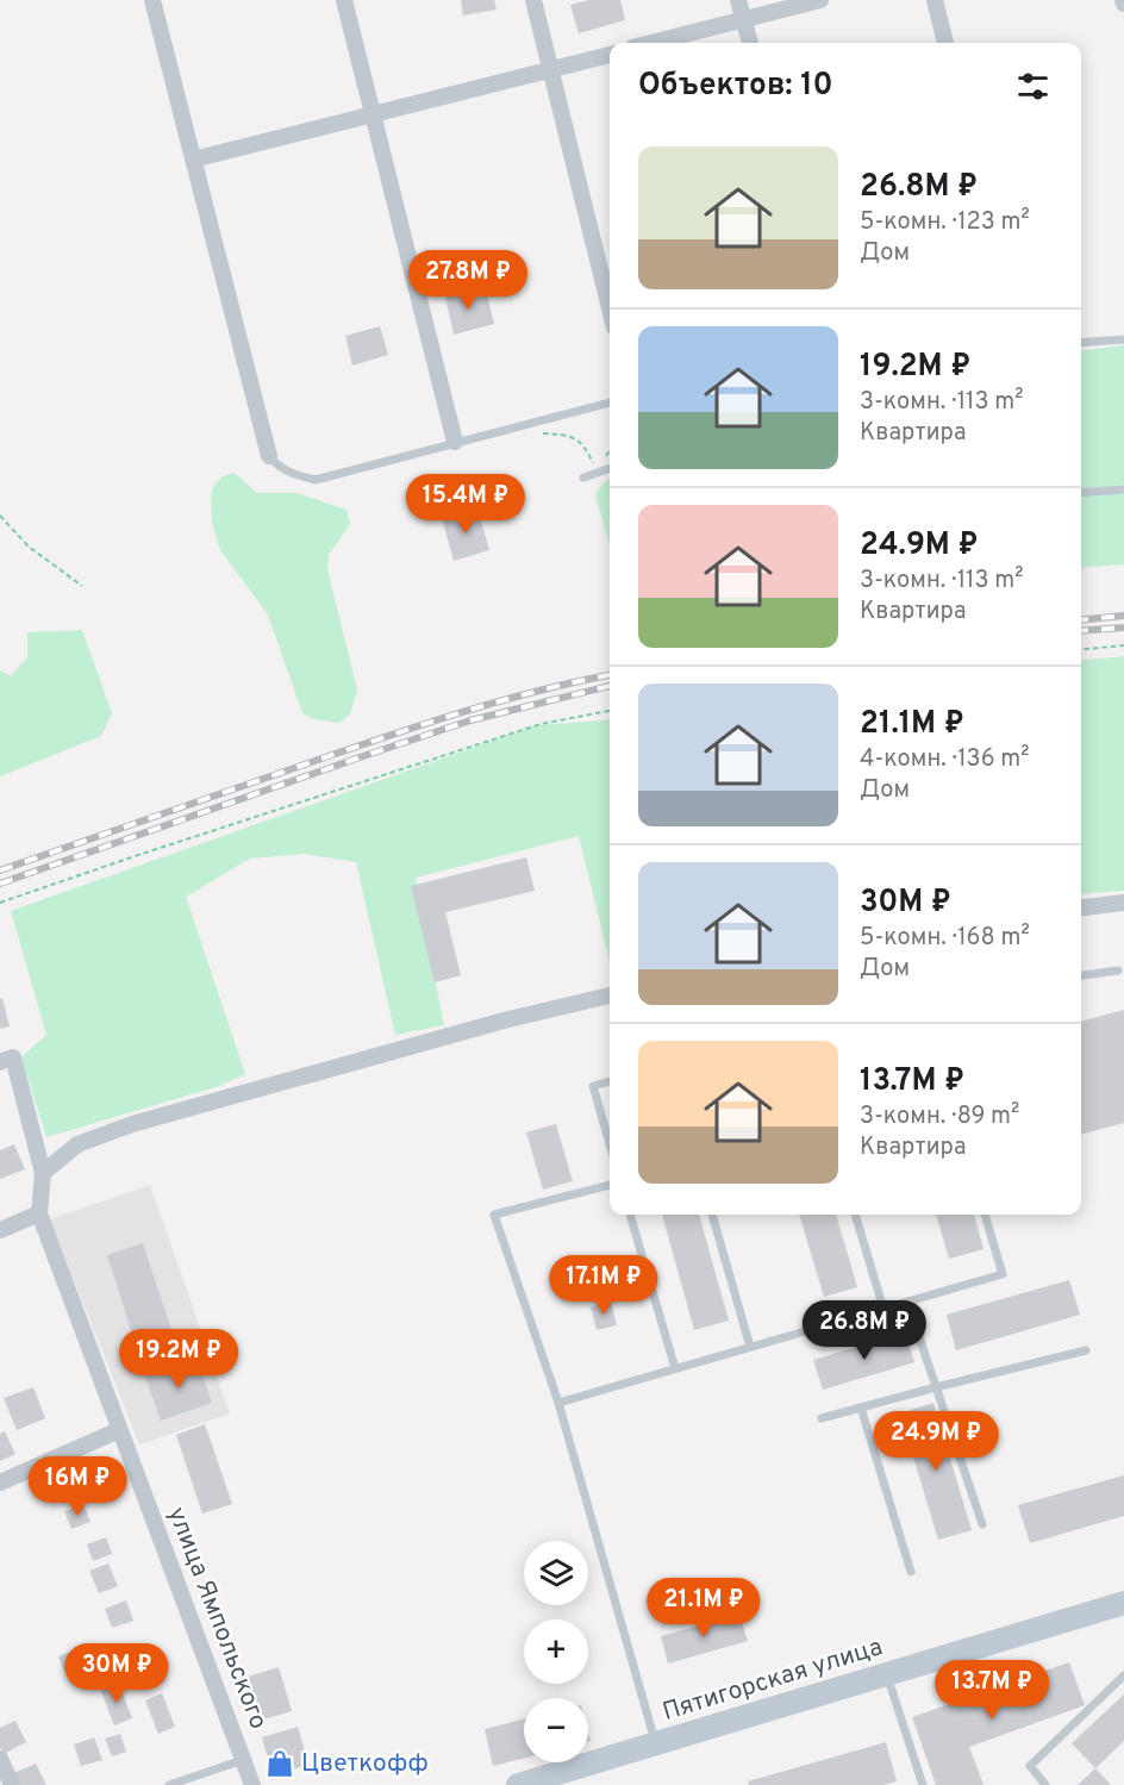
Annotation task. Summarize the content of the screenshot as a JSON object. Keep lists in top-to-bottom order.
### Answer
{
  "streets": {
    "main road": ["Пятигорская улица"],
    "street": ["улица Ямпольского"]
  },
  "places": {
    "shop": ["Цветкофф"]
  },
  "page": {
    "heading": "Объектов: 10",
    "list": [
      {
        "name": "26.8M ₽",
        "note": "5-комн. · 123 m² · Дом"
      },
      {
        "name": "19.2M ₽",
        "note": "3-комн. · 113 m² · Квартира"
      },
      {
        "name": "24.9M ₽",
        "note": "3-комн. · 113 m² · Квартира"
      },
      {
        "name": "21.1M ₽",
        "note": "4-комн. · 136 m² · Дом"
      },
      {
        "name": "30M ₽",
        "note": "5-комн. · 168 m² · Дом"
      },
      {
        "name": "13.7M ₽",
        "note": "3-комн. · 89 m² · Квартира"
      }
    ],
    "price": [
      "27.8M ₽",
      "15.4M ₽",
      "17.1M ₽",
      "26.8M ₽",
      "19.2M ₽",
      "24.9M ₽",
      "16M ₽",
      "21.1M ₽",
      "30M ₽",
      "13.7M ₽"
    ],
    "map_buttons": ["+", "−"]
  }
}
